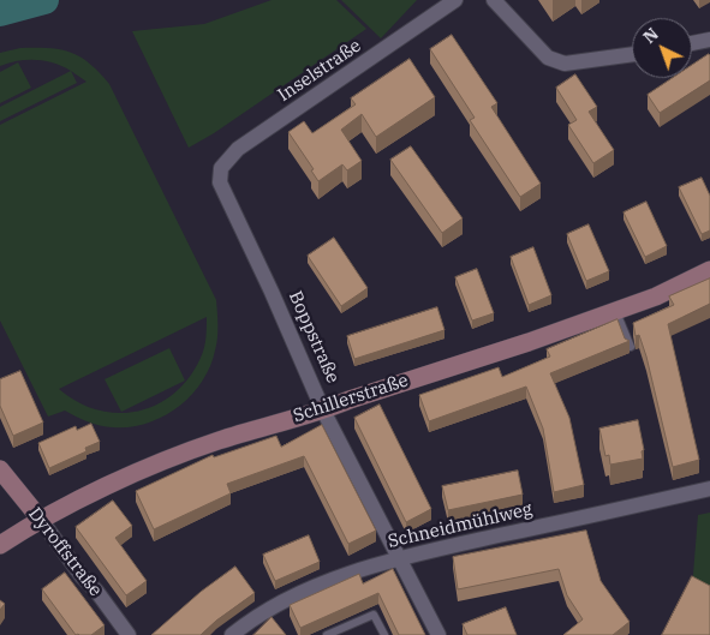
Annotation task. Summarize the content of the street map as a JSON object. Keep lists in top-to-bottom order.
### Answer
{
  "streets": {
    "main road": ["Schillerstraße", "Dyroffstraße"],
    "street": ["Inselstraße", "Boppstraße", "Schneidmühlweg"]
  },
  "crossings": [
    ["Inselstraße", "Boppstraße"],
    ["Boppstraße", "Schillerstraße"],
    ["Boppstraße", "Schneidmühlweg"],
    ["Schillerstraße", "Dyroffstraße"]
  ],
  "north": "top left"
}
